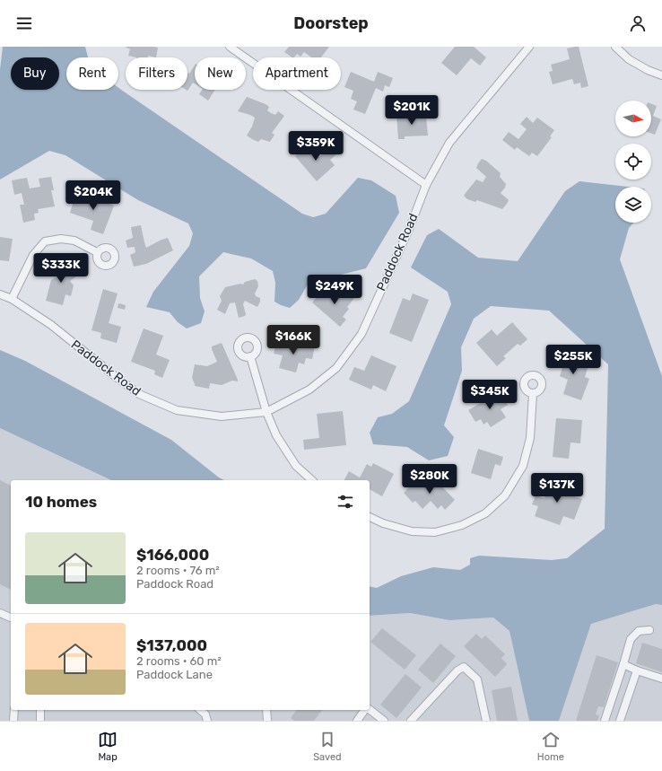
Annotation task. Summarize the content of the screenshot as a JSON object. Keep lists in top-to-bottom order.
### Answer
{
  "streets": {
    "street": ["Paddock Road"]
  },
  "north": "right",
  "page": {
    "header": "Doorstep",
    "chip": [
      "Buy",
      "Rent",
      "Filters",
      "New",
      "Apartment"
    ],
    "price": [
      "$201K",
      "$359K",
      "$204K",
      "$333K",
      "$249K",
      "$166K",
      "$255K",
      "$345K",
      "$280K",
      "$137K"
    ],
    "heading": "10 homes",
    "list": [
      {
        "name": "$166,000",
        "note": "2 rooms · 76 m² · Paddock Road"
      },
      {
        "name": "$137,000",
        "note": "2 rooms · 60 m² · Paddock Lane"
      }
    ],
    "tabs": ["Map", "Saved", "Home"]
  }
}
